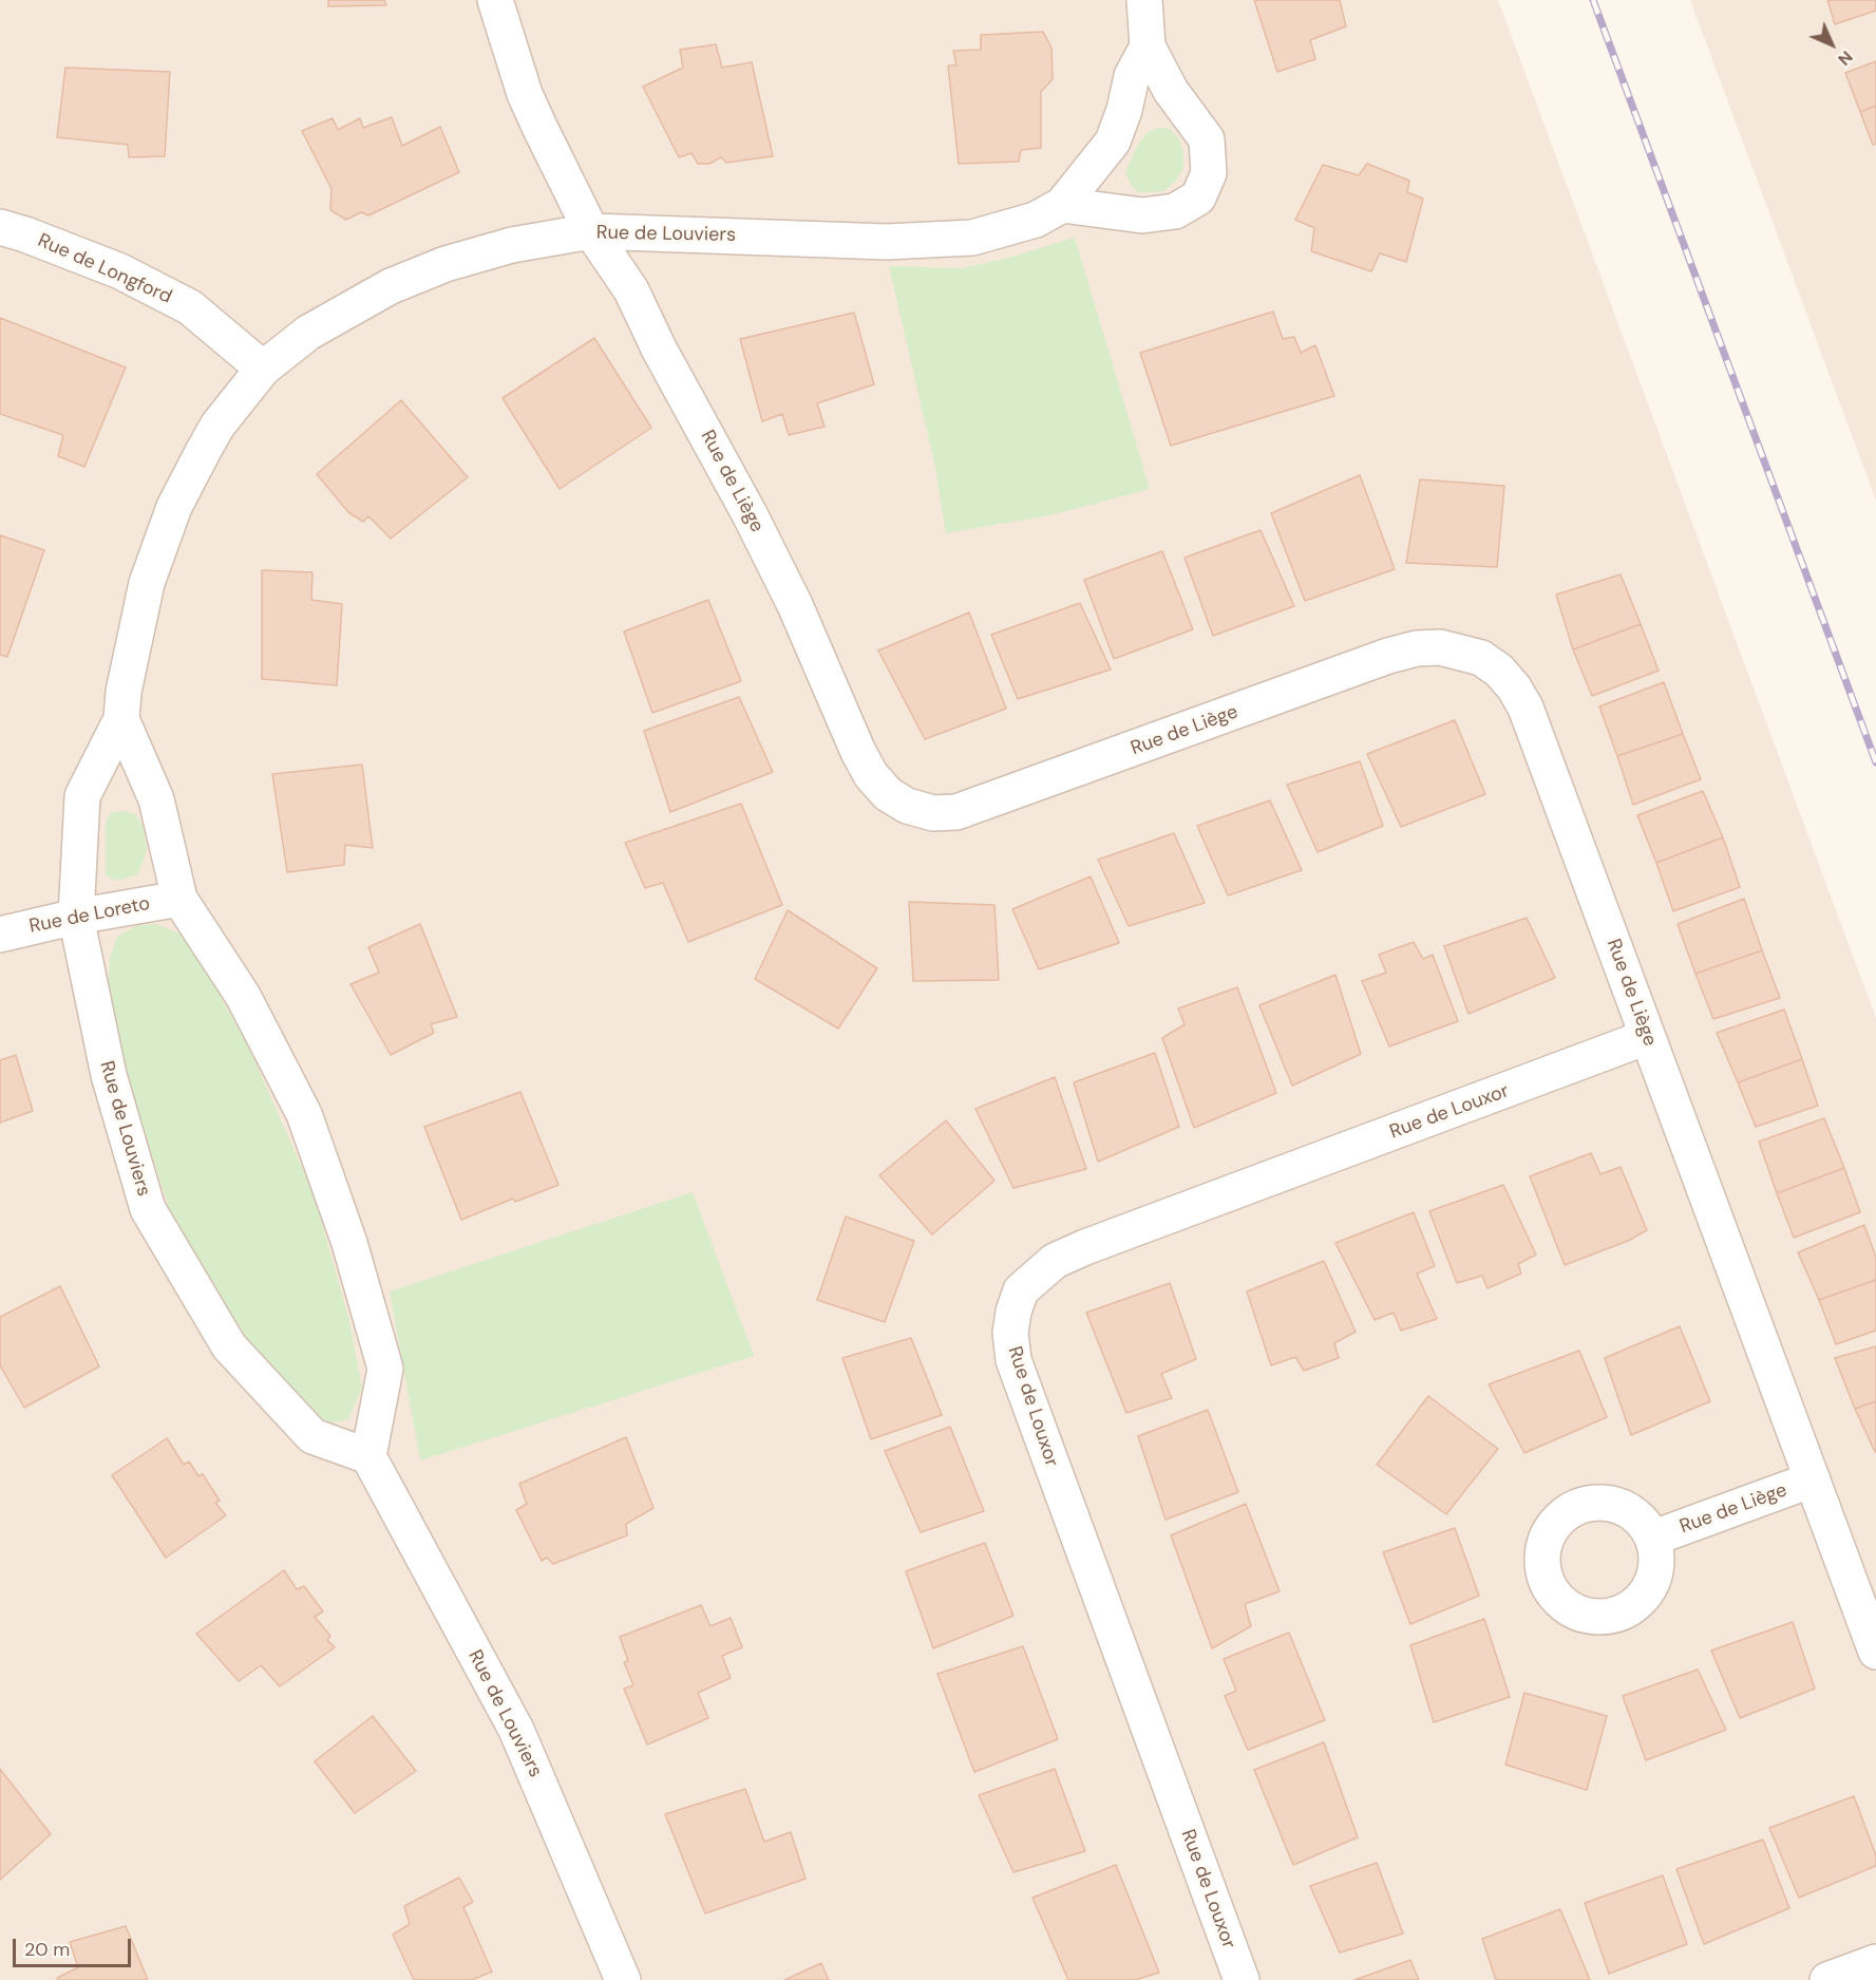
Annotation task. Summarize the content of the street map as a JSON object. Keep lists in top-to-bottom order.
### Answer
{
  "streets": {
    "street": [
      "Rue de Louviers",
      "Rue de Longford",
      "Rue de Liège",
      "Rue de Loreto",
      "Rue de Louxor"
    ]
  },
  "crossings": [
    ["Rue de Louviers", "Rue de Longford"],
    ["Rue de Louviers", "Rue de Liège"],
    ["Rue de Louviers", "Rue de Loreto"],
    ["Rue de Liège", "Rue de Louxor"]
  ],
  "scale_bar": "20 m",
  "north": "bottom right"
}
